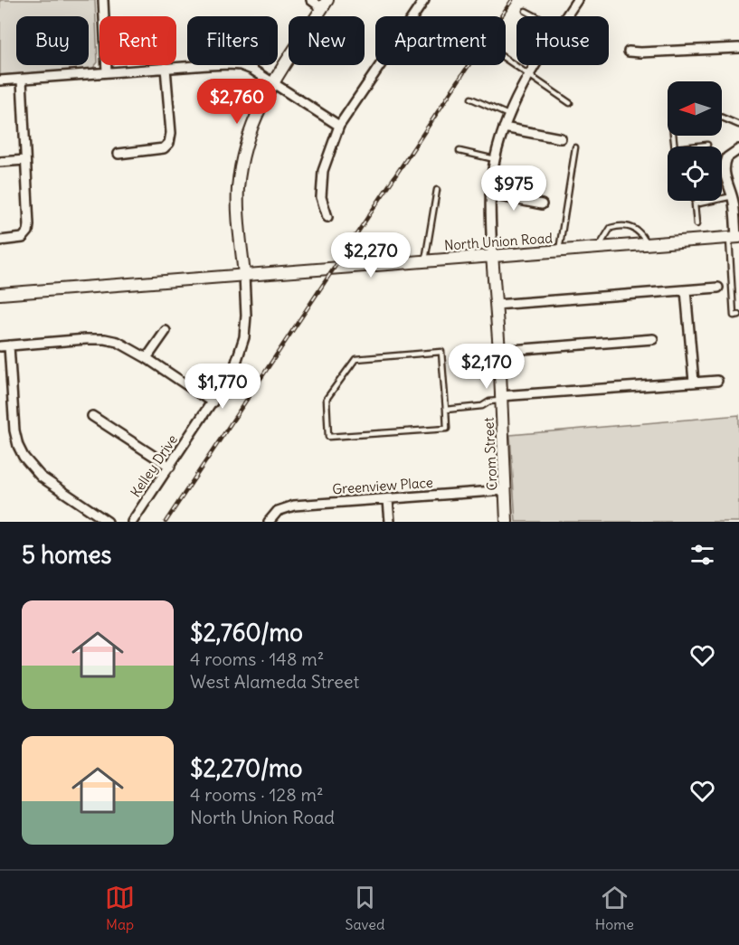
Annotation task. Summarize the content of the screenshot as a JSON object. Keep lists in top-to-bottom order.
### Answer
{
  "streets": {
    "street": [
      "North Union Road",
      "Crom Street",
      "Kelley Drive",
      "Greenview Place"
    ]
  },
  "crossings": [
    ["North Union Road", "Crom Street"],
    ["North Union Road", "Kelley Drive"],
    ["Crom Street", "Greenview Place"]
  ],
  "north": "left",
  "page": {
    "chip": [
      "Buy",
      "Rent",
      "Filters",
      "New",
      "Apartment",
      "House"
    ],
    "price": [
      "$2,760",
      "$975",
      "$2,270",
      "$2,170",
      "$1,770"
    ],
    "heading": "5 homes",
    "list": [
      {
        "name": "$2,760/mo",
        "note": "4 rooms · 148 m² · West Alameda Street"
      },
      {
        "name": "$2,270/mo",
        "note": "4 rooms · 128 m² · North Union Road"
      }
    ],
    "tabs": ["Map", "Saved", "Home"]
  }
}
